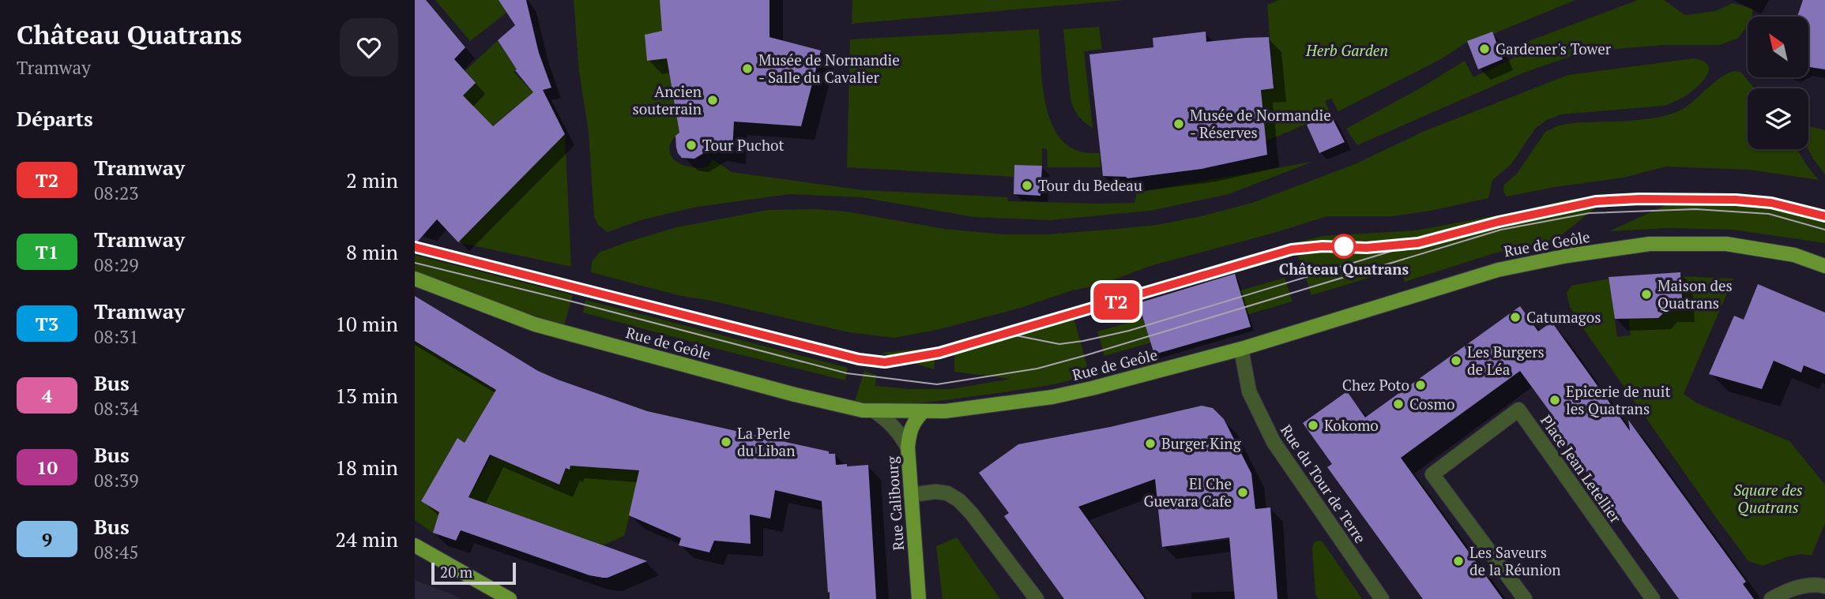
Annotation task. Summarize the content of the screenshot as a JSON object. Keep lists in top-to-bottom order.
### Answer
{
  "streets": {
    "main road": ["Rue de Geôle", "Rue Calibourg"],
    "street": ["Place Jean Letellier", "Rue du Tour de Terre"]
  },
  "crossings": [
    ["Rue de Geôle", "Rue du Tour de Terre"],
    ["Rue de Geôle", "Rue Calibourg"]
  ],
  "parks": ["Herb Garden", "Square des Quatrans"],
  "places": [
    "Gardener's Tower",
    "Musée de Normandie - Salle du Cavalier",
    "Ancien souterrain",
    "Musée de Normandie - Réserves",
    "Tour Puchot",
    "Tour du Bedeau",
    "Château Quatrans",
    "Maison des Quatrans",
    "Catumagos",
    "Les Burgers de Léa",
    "Chez Poto",
    "Epicerie de nuit les Quatrans",
    "Cosmo",
    "Kokomo",
    "La Perle du Liban",
    "Burger King",
    "El Che Guevara Cafe",
    "Les Saveurs de la Réunion"
  ],
  "lines": ["tram line T2"],
  "scale_bar": "20 m",
  "north": "top left",
  "page": {
    "heading": [
      ["Château Quatrans", "Tramway"],
      "Départs"
    ],
    "on_map": "T2",
    "list": [
      {
        "mark": "T2",
        "name": "Tramway",
        "note": "08:23",
        "value": "2 min"
      },
      {
        "mark": "T1",
        "name": "Tramway",
        "note": "08:29",
        "value": "8 min"
      },
      {
        "mark": "T3",
        "name": "Tramway",
        "note": "08:31",
        "value": "10 min"
      },
      {
        "mark": "4",
        "name": "Bus",
        "note": "08:34",
        "value": "13 min"
      },
      {
        "mark": "10",
        "name": "Bus",
        "note": "08:39",
        "value": "18 min"
      },
      {
        "mark": "9",
        "name": "Bus",
        "note": "08:45",
        "value": "24 min"
      }
    ],
    "scale": "20 m"
  }
}
